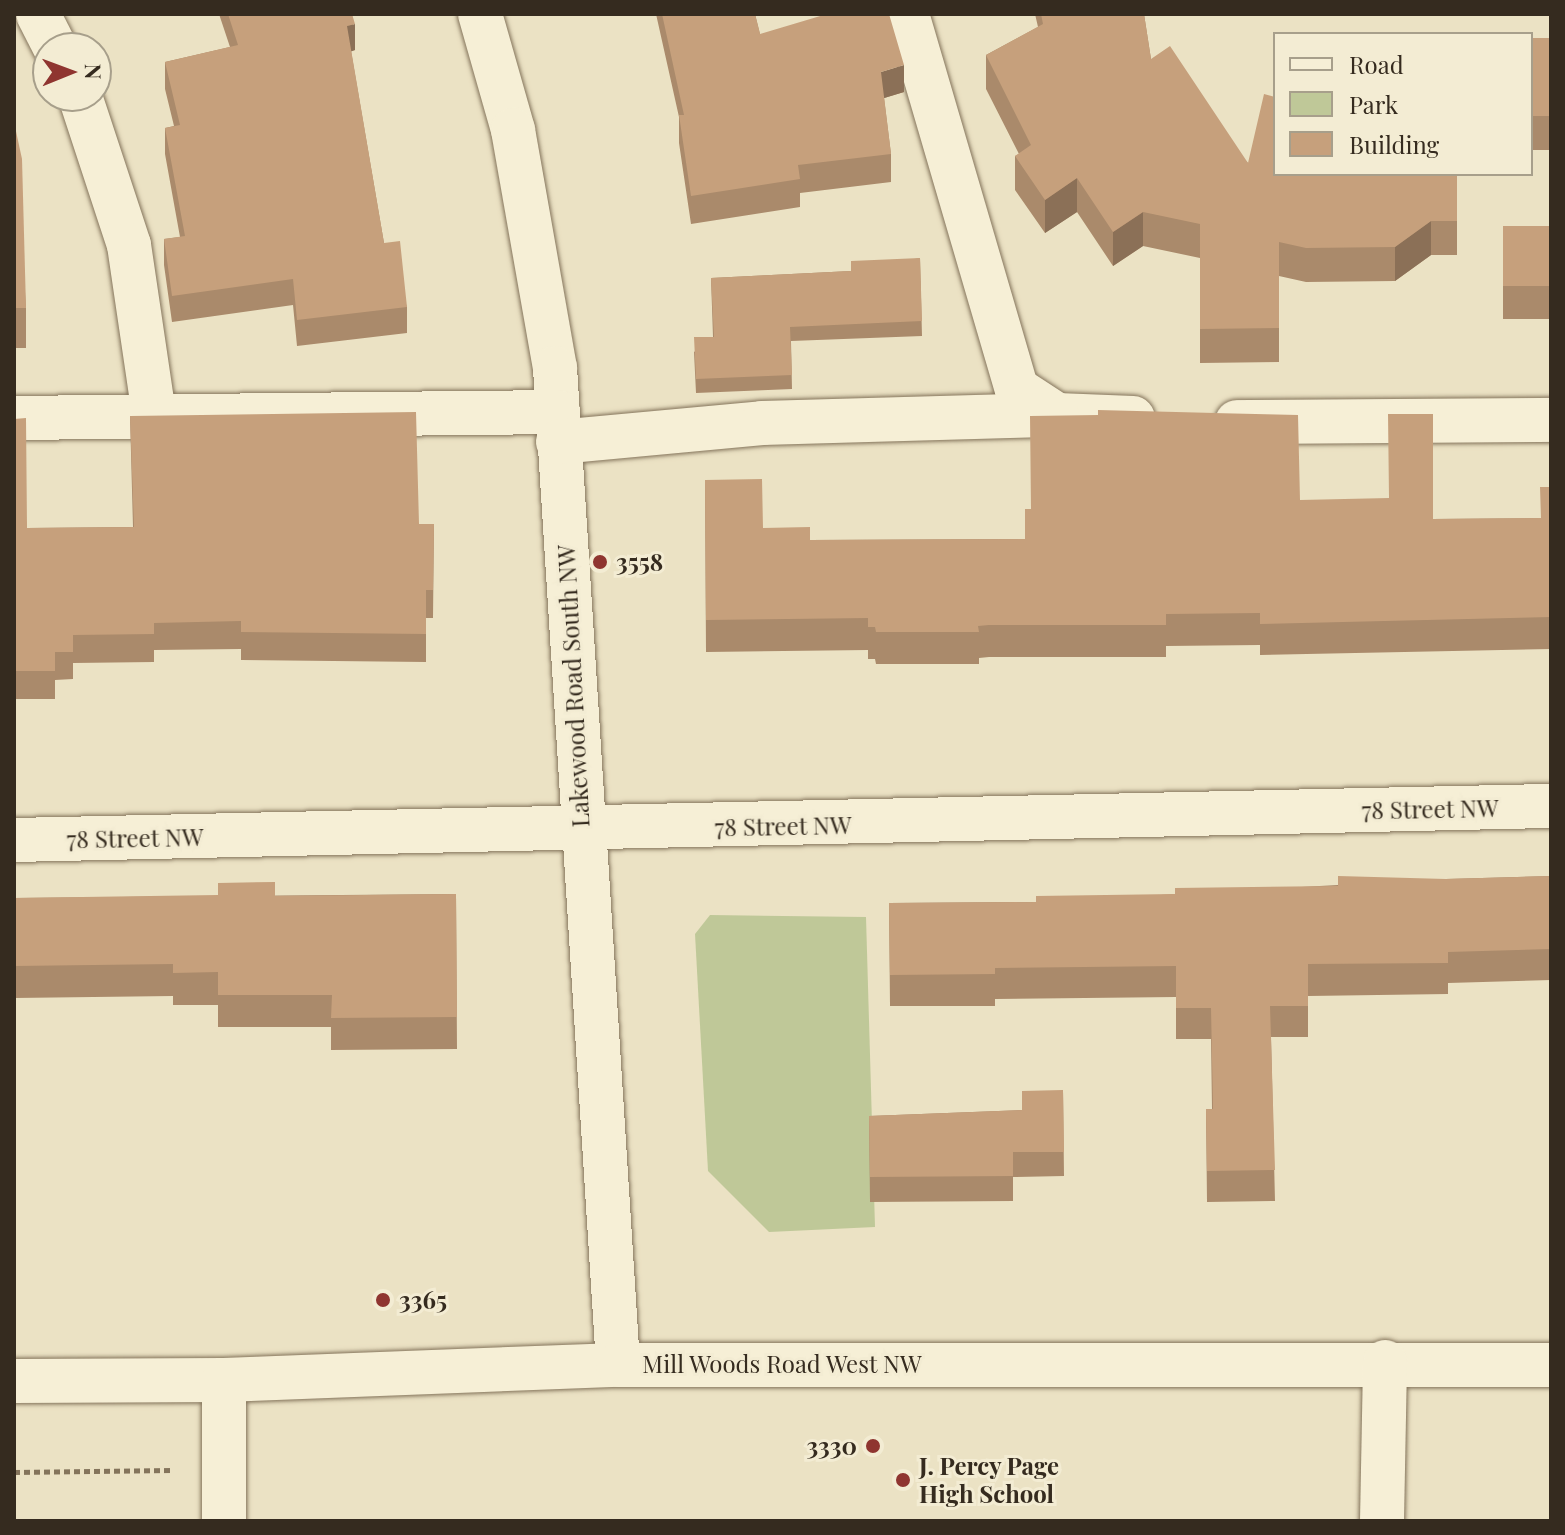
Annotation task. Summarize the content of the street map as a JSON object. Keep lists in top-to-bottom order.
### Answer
{
  "streets": {
    "street": ["Lakewood Road South NW", "78 Street NW", "Mill Woods Road West NW"]
  },
  "crossings": [
    ["Lakewood Road South NW", "78 Street NW"],
    ["Lakewood Road South NW", "Mill Woods Road West NW"]
  ],
  "places": [
    "3558",
    "3365",
    "3330",
    "J. Percy Page High School"
  ],
  "legend": ["Road", "Park", "Building"],
  "north": "right"
}
